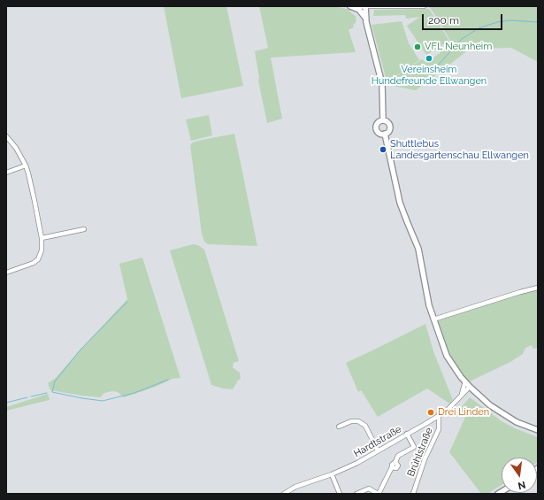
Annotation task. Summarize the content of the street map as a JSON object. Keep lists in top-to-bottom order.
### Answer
{
  "streets": {
    "street": ["Hardtstraße", "Brühlstraße"]
  },
  "crossings": [
    ["Hardtstraße", "Brühlstraße"]
  ],
  "places": [
    "VFL Neunheim",
    "Vereinsheim Hundefreunde Ellwangen",
    "Shuttlebus Landesgartenschau Ellwangen",
    "Drei Linden"
  ],
  "scale_bar": "200 m",
  "north": "bottom"
}
